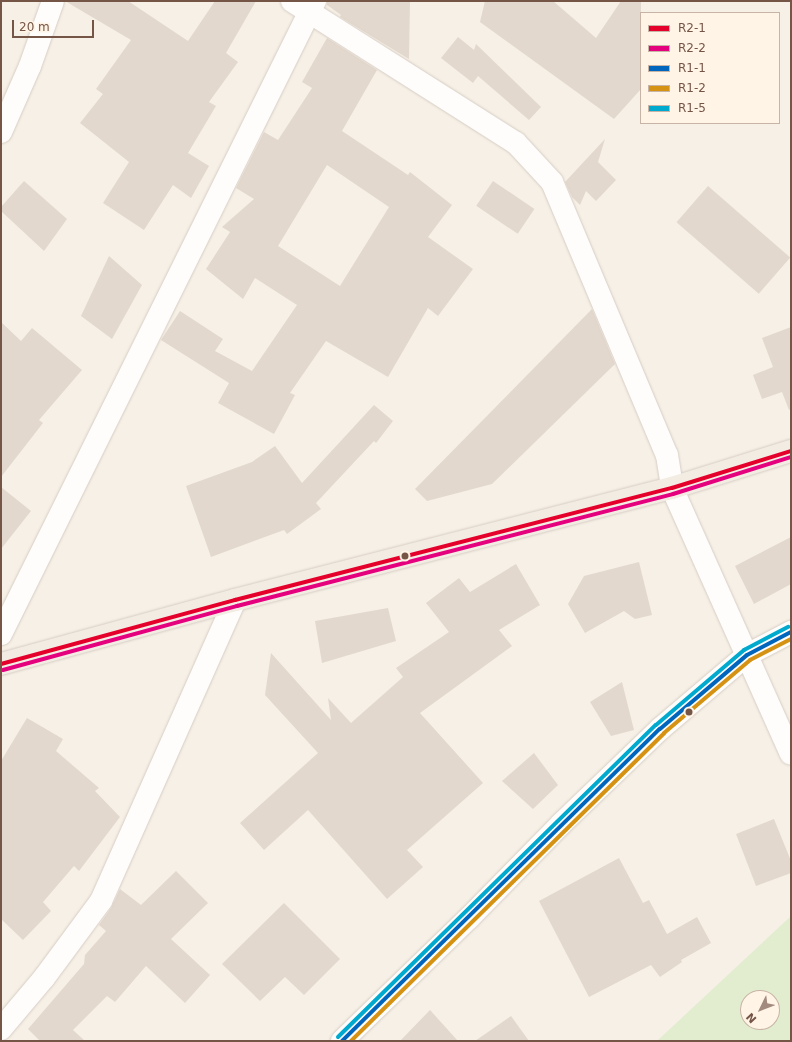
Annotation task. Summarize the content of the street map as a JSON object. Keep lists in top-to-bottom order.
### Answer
{
  "lines": [
    "transit line R2-1",
    "transit line R2-2",
    "transit line R1-5",
    "transit line R1-1",
    "transit line R1-2"
  ],
  "legend": [
    "R2-1",
    "R2-2",
    "R1-1",
    "R1-2",
    "R1-5"
  ],
  "scale_bar": "20 m",
  "north": "bottom left"
}
